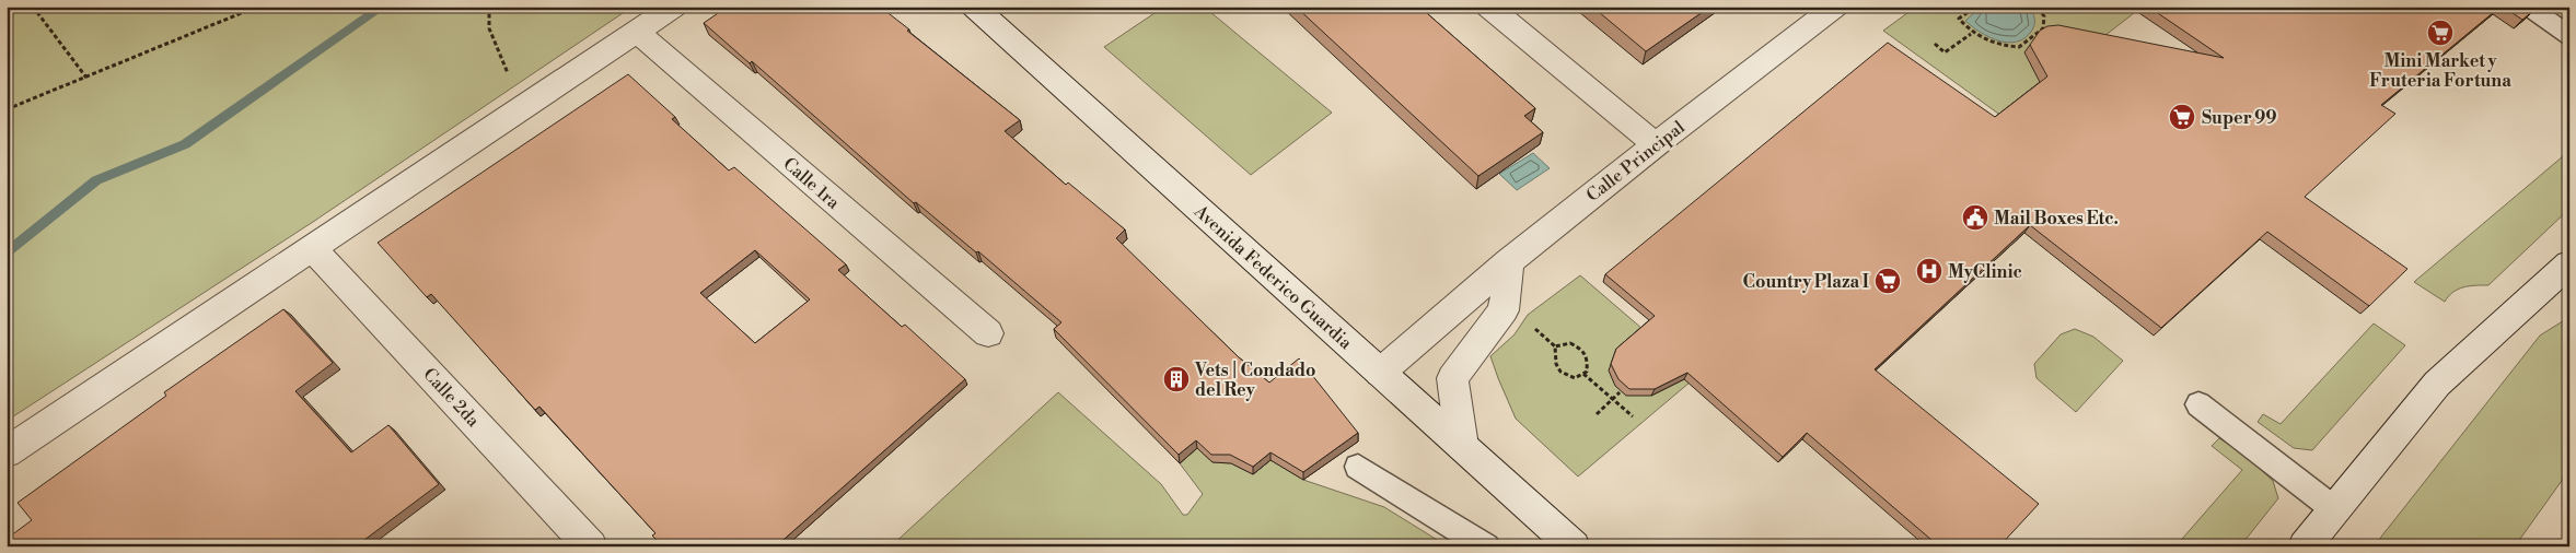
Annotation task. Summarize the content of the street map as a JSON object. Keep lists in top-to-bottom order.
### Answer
{
  "streets": {
    "street": [
      "Calle Principal",
      "Calle 1ra",
      "Avenida Federico Guardia",
      "Calle 2da"
    ]
  },
  "crossings": [
    ["Calle Principal", "Avenida Federico Guardia"]
  ],
  "places": {
    "supermarket": ["Mini Market y Fruteria Fortuna", "Super 99", "Country Plaza I"],
    "public building": ["Mail Boxes Etc."],
    "hospital": ["MyClinic"],
    "building": ["Vets | Condado del Rey"]
  }
}
